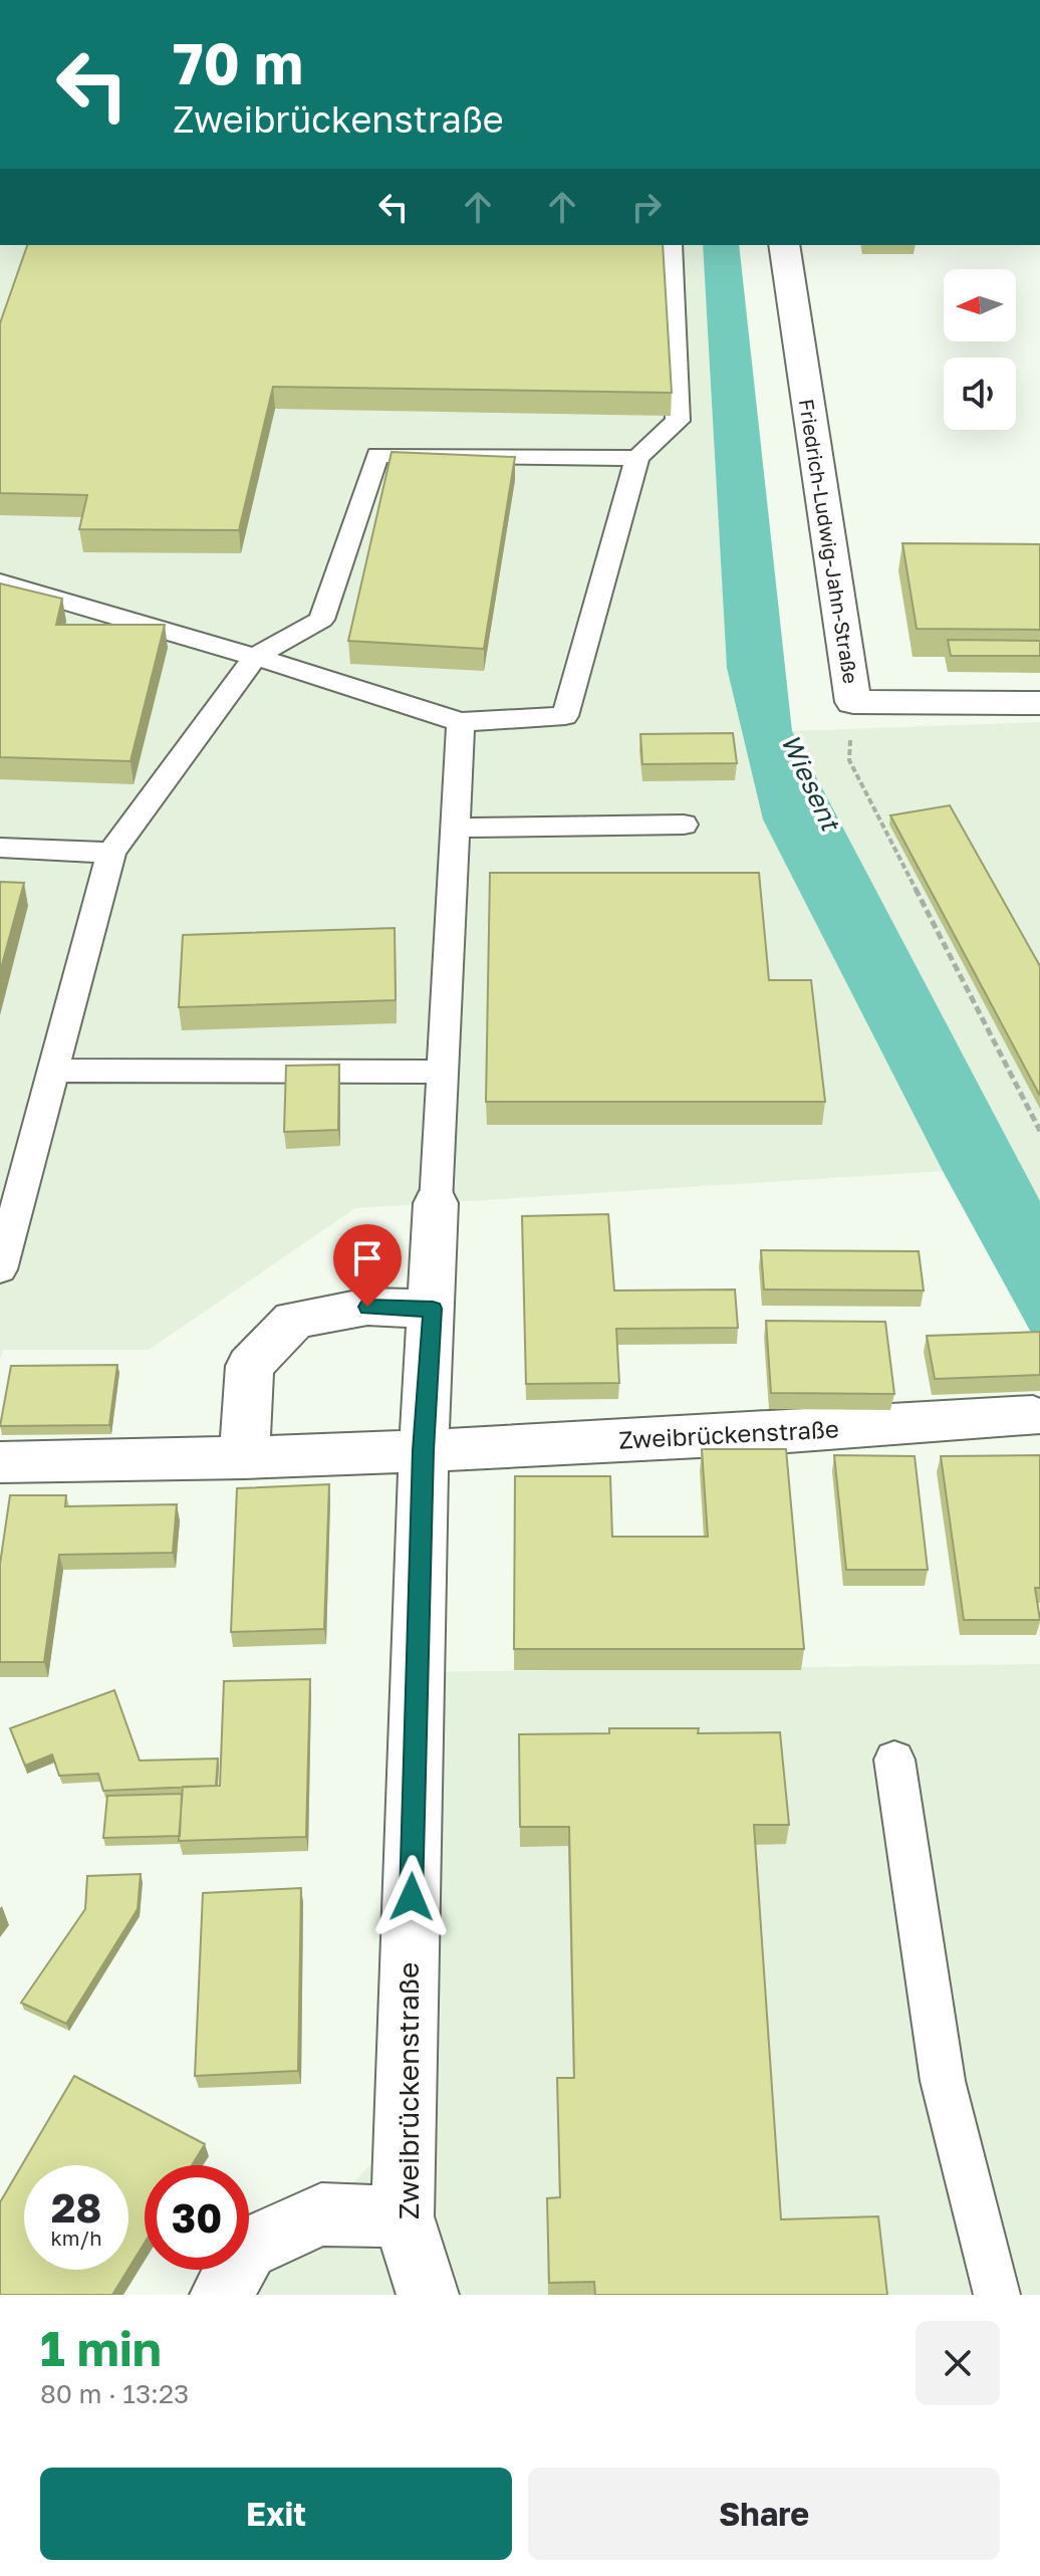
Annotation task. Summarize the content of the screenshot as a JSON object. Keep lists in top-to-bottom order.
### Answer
{
  "streets": {
    "street": ["Friedrich-Ludwig-Jahn-Straße", "Zweibrückenstraße"]
  },
  "water": ["Wiesent"],
  "north": "left",
  "page": {
    "turn": ["70 m", "Zweibrückenstraße"],
    "speed": "28 km/h",
    "limit": "30",
    "heading": ["1 min", "80 m · 13:23"],
    "buttons": ["Exit", "Share"]
  }
}
